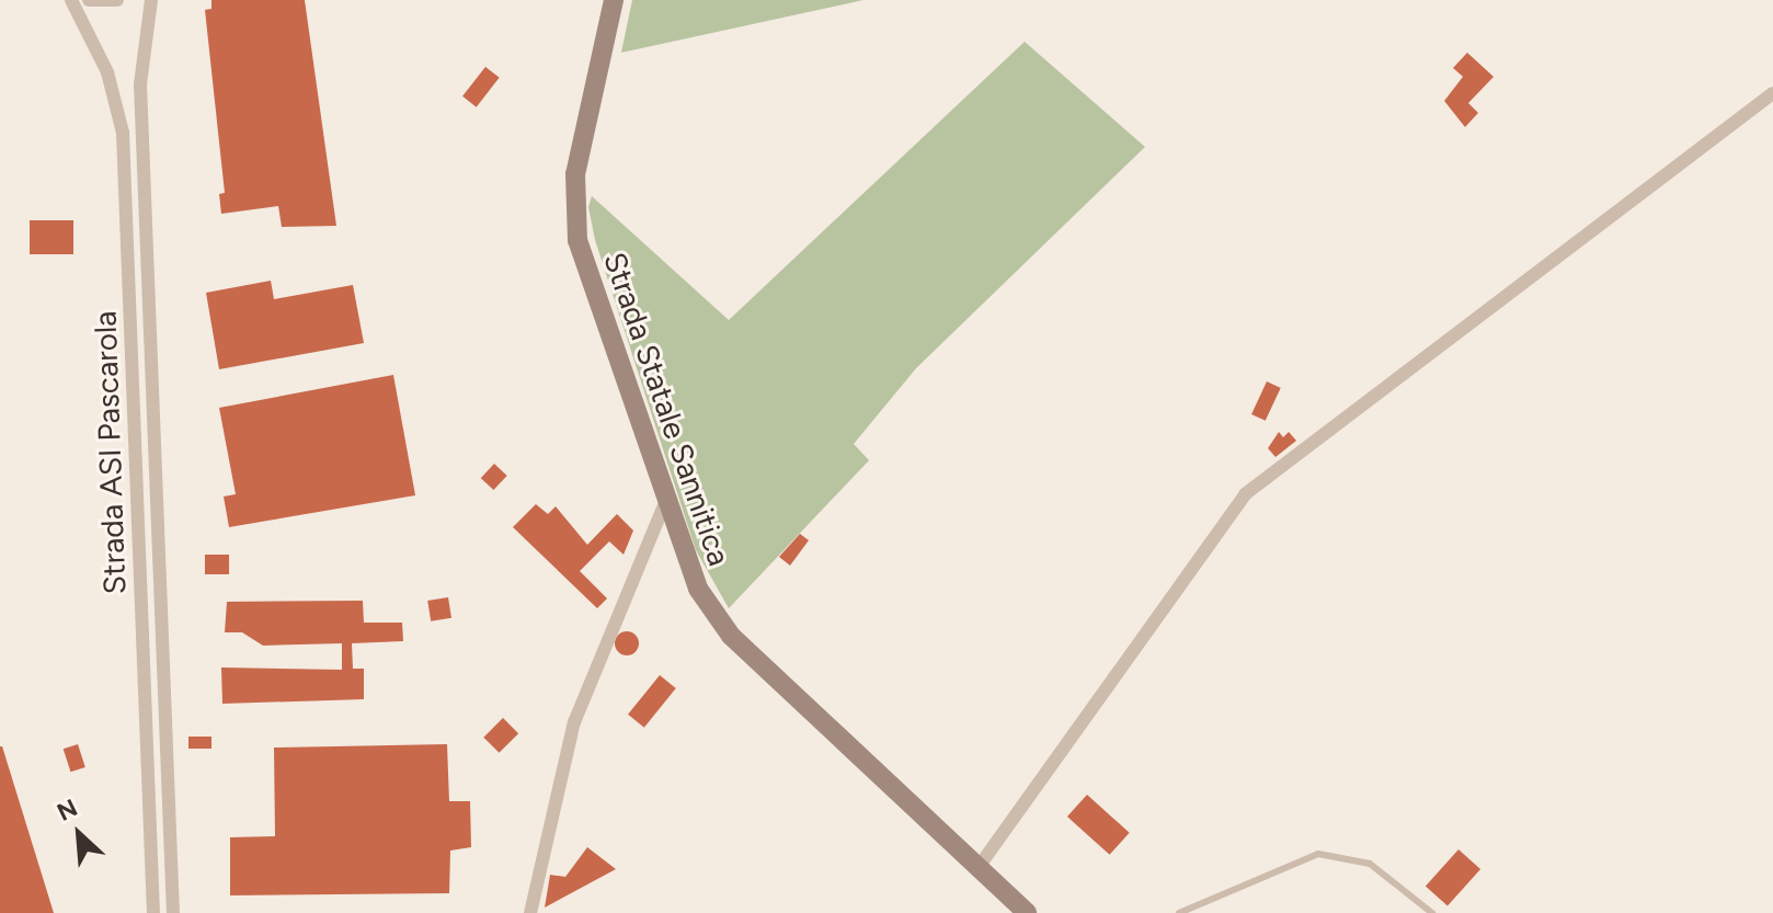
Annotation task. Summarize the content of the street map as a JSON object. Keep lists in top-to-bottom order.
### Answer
{
  "streets": {
    "main road": ["Strada Statale Sannitica"],
    "street": ["Strada ASI Pascarola"]
  },
  "north": "top left"
}
